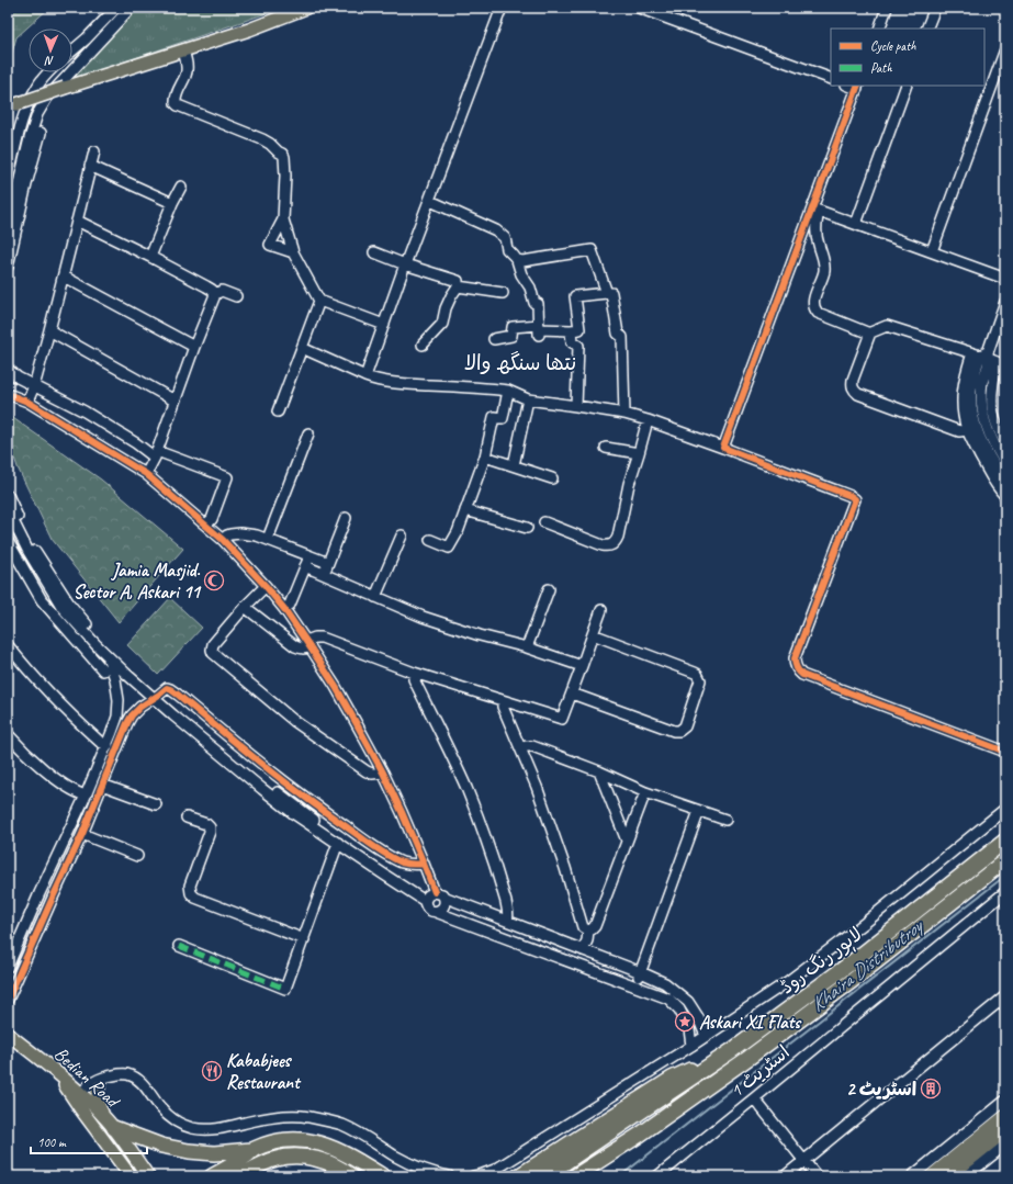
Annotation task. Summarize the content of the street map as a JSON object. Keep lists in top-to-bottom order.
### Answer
{
  "streets": {
    "highway": ["لاہور رنگ روڈ"],
    "main road": ["Bedian Road"],
    "street": ["اسٹریٹ 1"]
  },
  "districts": ["نتھا سنگھ والا"],
  "water": ["Khaira Distributroy"],
  "places": {
    "mosque": ["Jamia Masjid. Sector A, Askari 11"],
    "place": ["Askari XI Flats"],
    "restaurant": ["Kababjees Restaurant"],
    "building": ["اسٹریٹ 2"]
  },
  "legend": ["Cycle path", "Path"],
  "scale_bar": "100 m",
  "north": "bottom"
}
